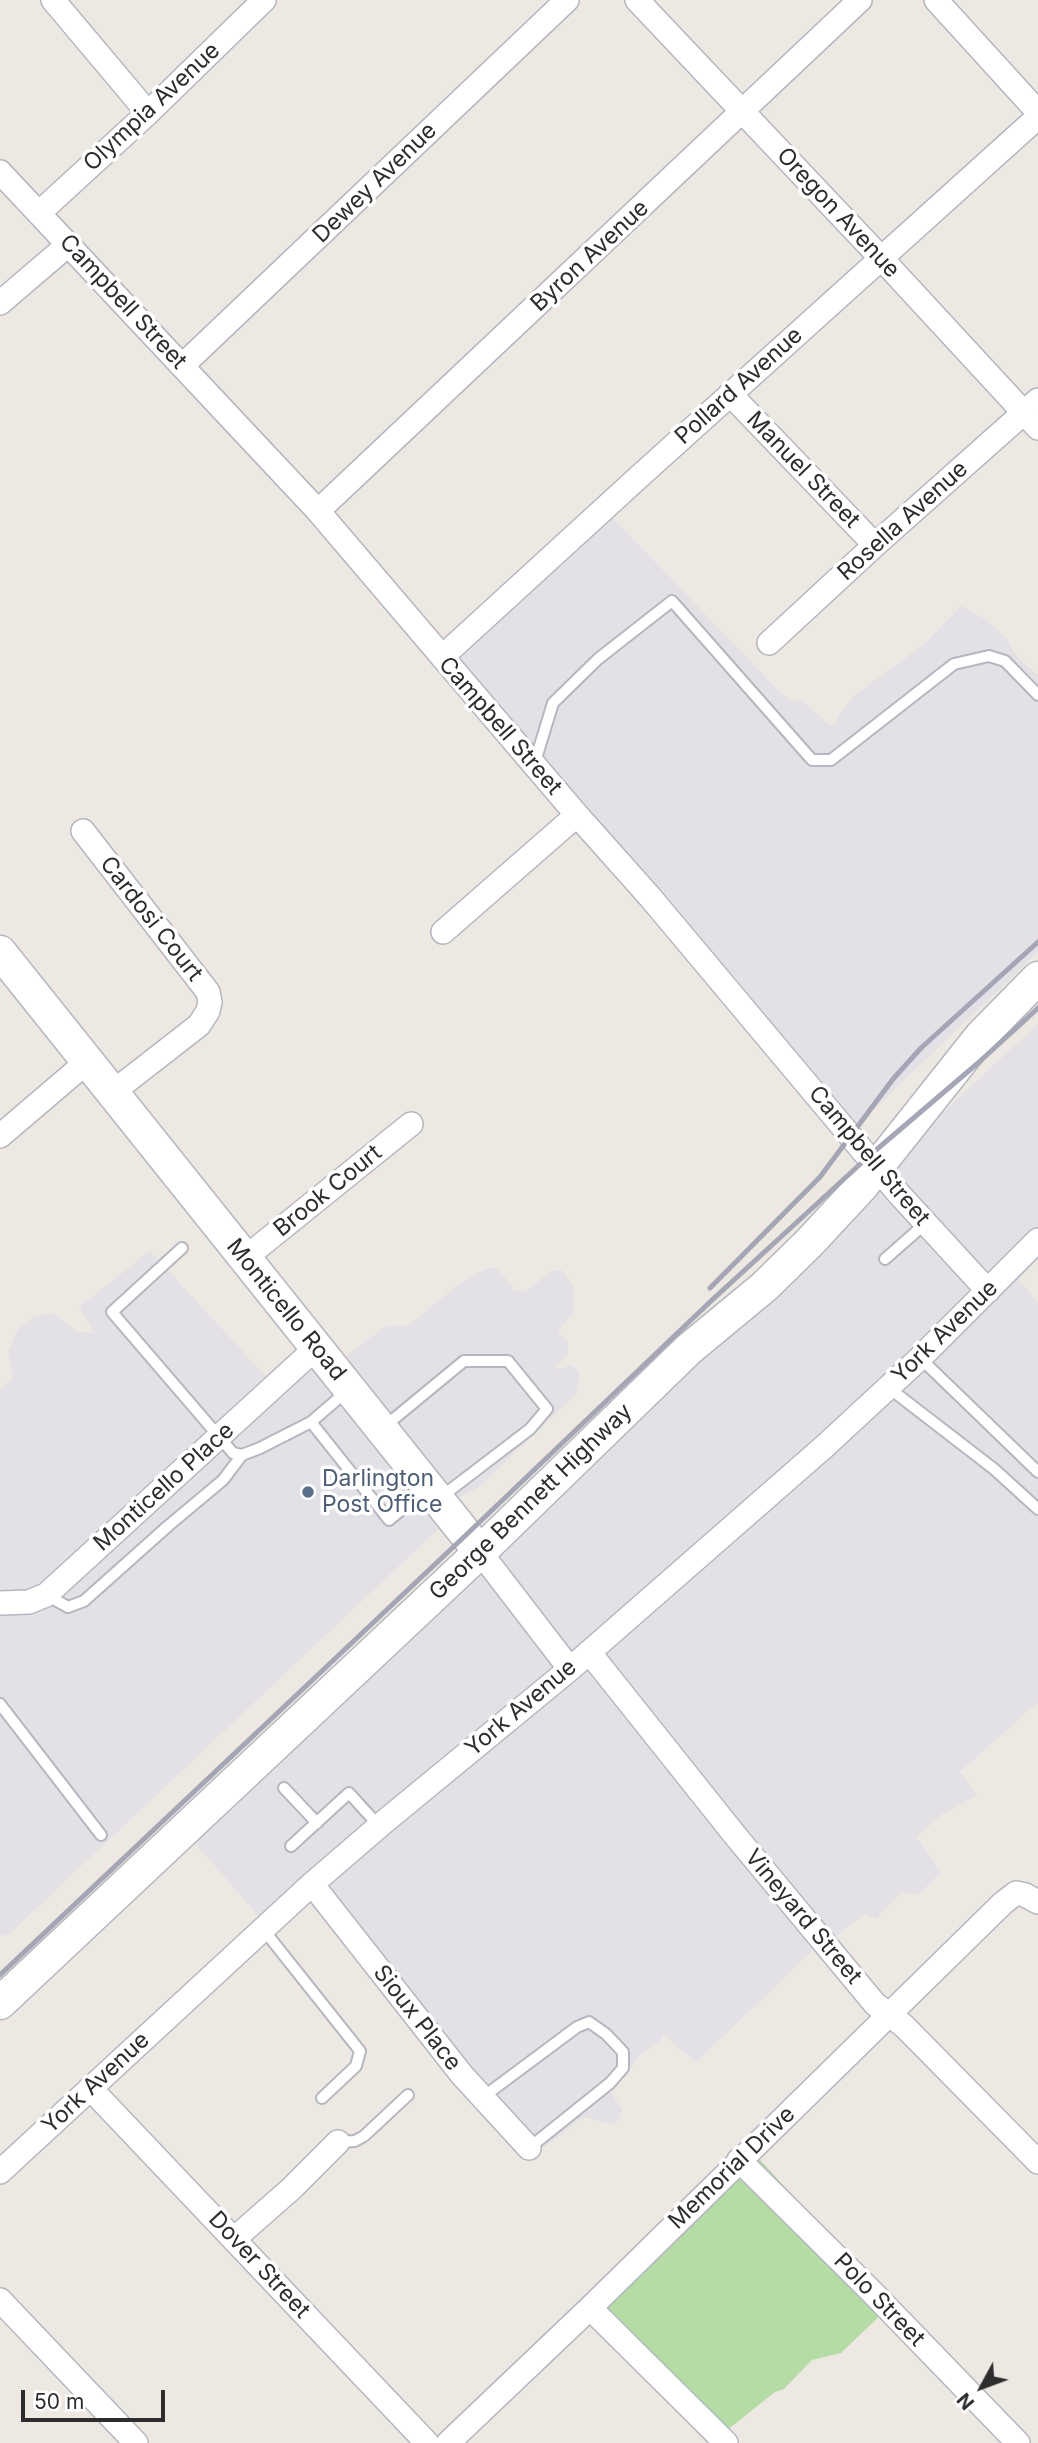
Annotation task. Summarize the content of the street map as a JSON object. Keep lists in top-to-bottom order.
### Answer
{
  "streets": {
    "main road": ["Monticello Road", "George Bennett Highway"],
    "street": [
      "Olympia Avenue",
      "Dewey Avenue",
      "Oregon Avenue",
      "Byron Avenue",
      "Campbell Street",
      "Pollard Avenue",
      "Manuel Street",
      "Rosella Avenue",
      "Cardosi Court",
      "Brook Court",
      "York Avenue",
      "Monticello Place",
      "Vineyard Street",
      "Sioux Place",
      "Memorial Drive",
      "Dover Street",
      "Polo Street"
    ]
  },
  "crossings": [
    ["Olympia Avenue", "Campbell Street"],
    ["Dewey Avenue", "Campbell Street"],
    ["Oregon Avenue", "Byron Avenue"],
    ["Oregon Avenue", "Pollard Avenue"],
    ["Oregon Avenue", "Rosella Avenue"],
    ["Byron Avenue", "Campbell Street"],
    ["Campbell Street", "Pollard Avenue"],
    ["Campbell Street", "York Avenue"],
    ["Campbell Street", "George Bennett Highway"],
    ["Pollard Avenue", "Manuel Street"],
    ["Manuel Street", "Rosella Avenue"],
    ["Cardosi Court", "Monticello Road"],
    ["Brook Court", "Monticello Road"],
    ["Monticello Road", "York Avenue"],
    ["Monticello Road", "Monticello Place"],
    ["Monticello Road", "George Bennett Highway"],
    ["York Avenue", "Vineyard Street"],
    ["York Avenue", "Sioux Place"],
    ["York Avenue", "Dover Street"],
    ["Vineyard Street", "Memorial Drive"],
    ["Memorial Drive", "Polo Street"]
  ],
  "places": ["Darlington Post Office"],
  "scale_bar": "50 m",
  "north": "bottom left"
}
